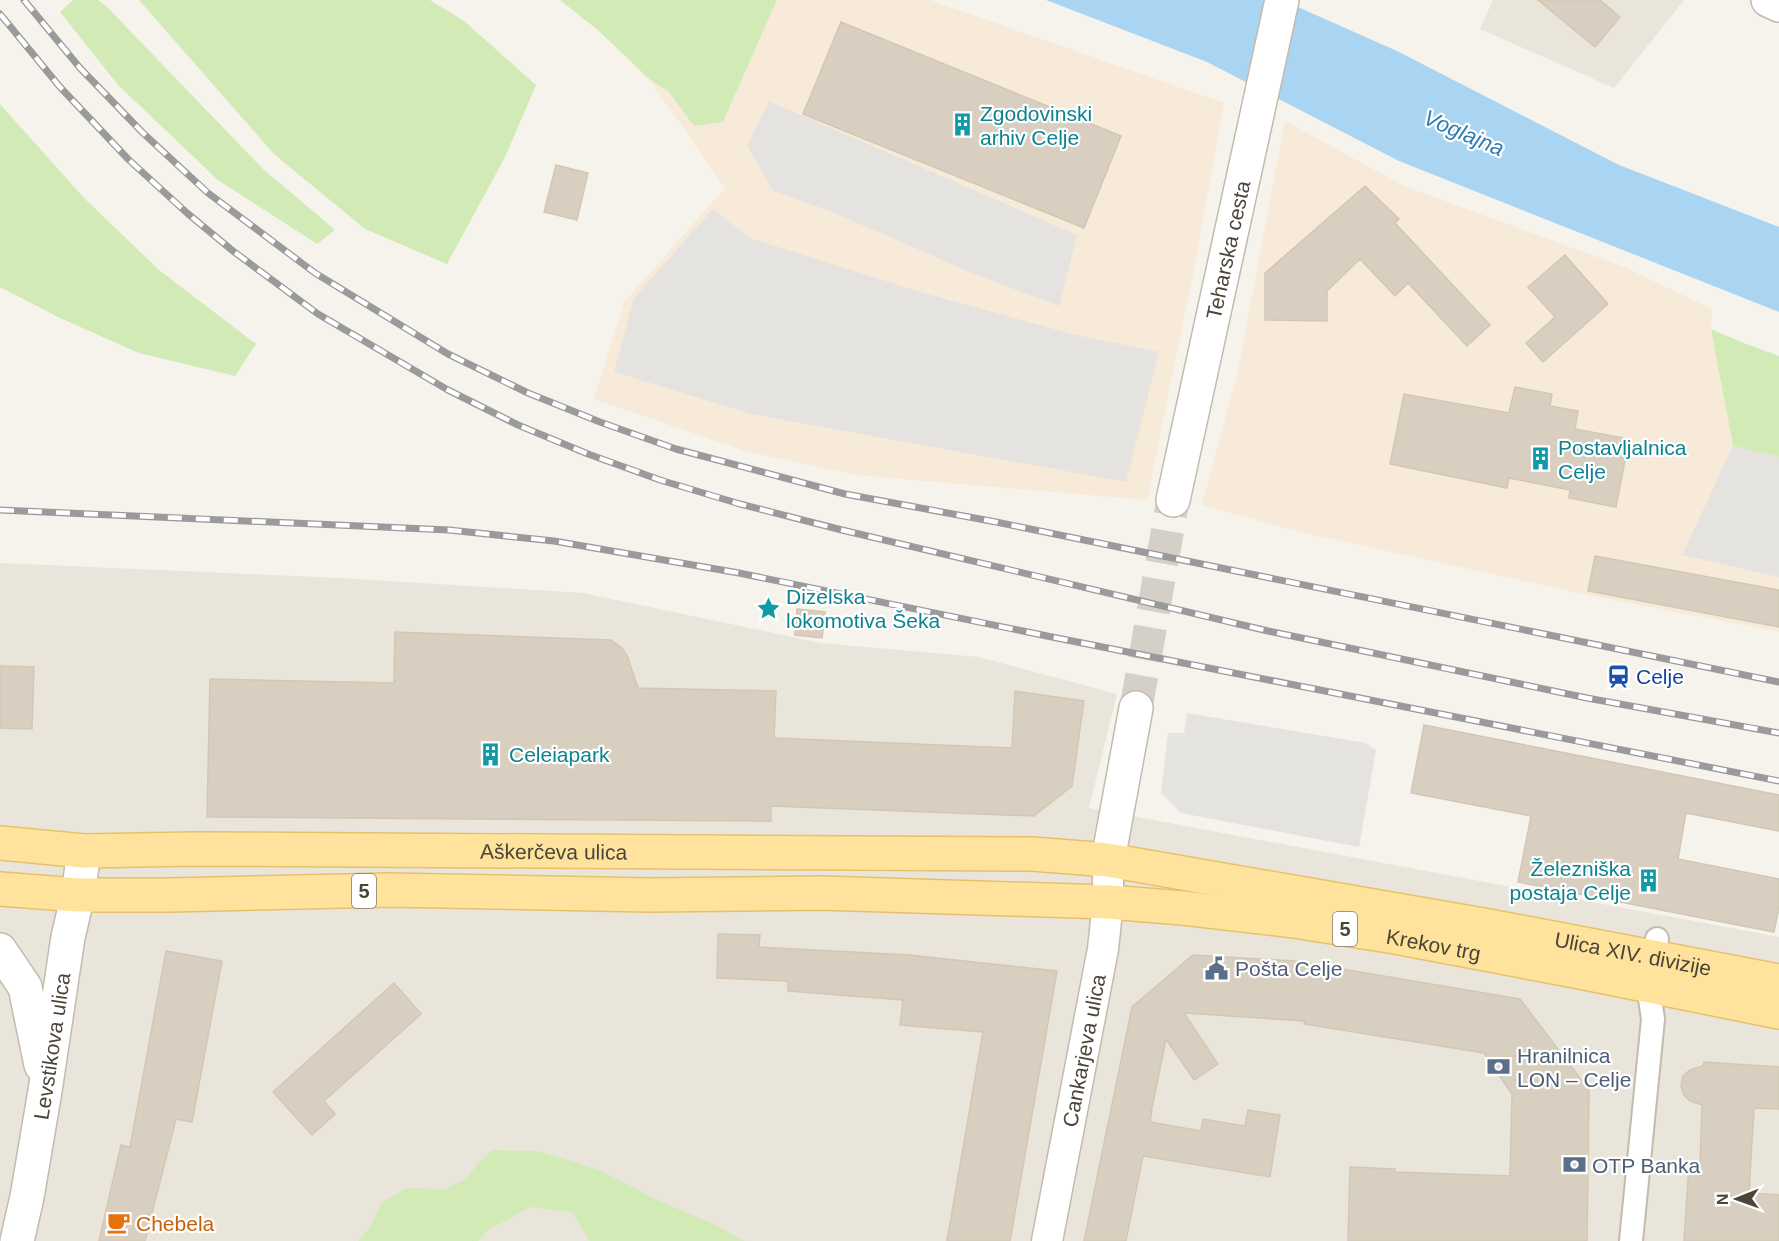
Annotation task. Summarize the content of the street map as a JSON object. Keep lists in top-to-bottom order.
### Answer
{
  "streets": {
    "main road": [
      "Aškerčeva ulica",
      "5",
      "Krekov trg",
      "Ulica XIV. divizije"
    ],
    "street": ["Teharska cesta", "Levstikova ulica", "Cankarjeva ulica"]
  },
  "crossings": [
    ["Aškerčeva ulica", "Krekov trg"],
    ["Aškerčeva ulica", "Levstikova ulica"],
    ["Aškerčeva ulica", "Cankarjeva ulica"],
    ["Krekov trg", "Ulica XIV. divizije"],
    ["Krekov trg", "Cankarjeva ulica"]
  ],
  "water": ["Voglajna"],
  "places": {
    "building": [
      "Zgodovinski arhiv Celje",
      "Postavljalnica Celje",
      "Celeiapark",
      "Železniška postaja Celje"
    ],
    "place": ["Dizelska lokomotiva Šeka"],
    "station": ["Celje"],
    "public building": ["Pošta Celje"],
    "bank": ["Hranilnica LON – Celje", "OTP Banka"],
    "cafe": ["Chebela"]
  },
  "north": "left"
}
